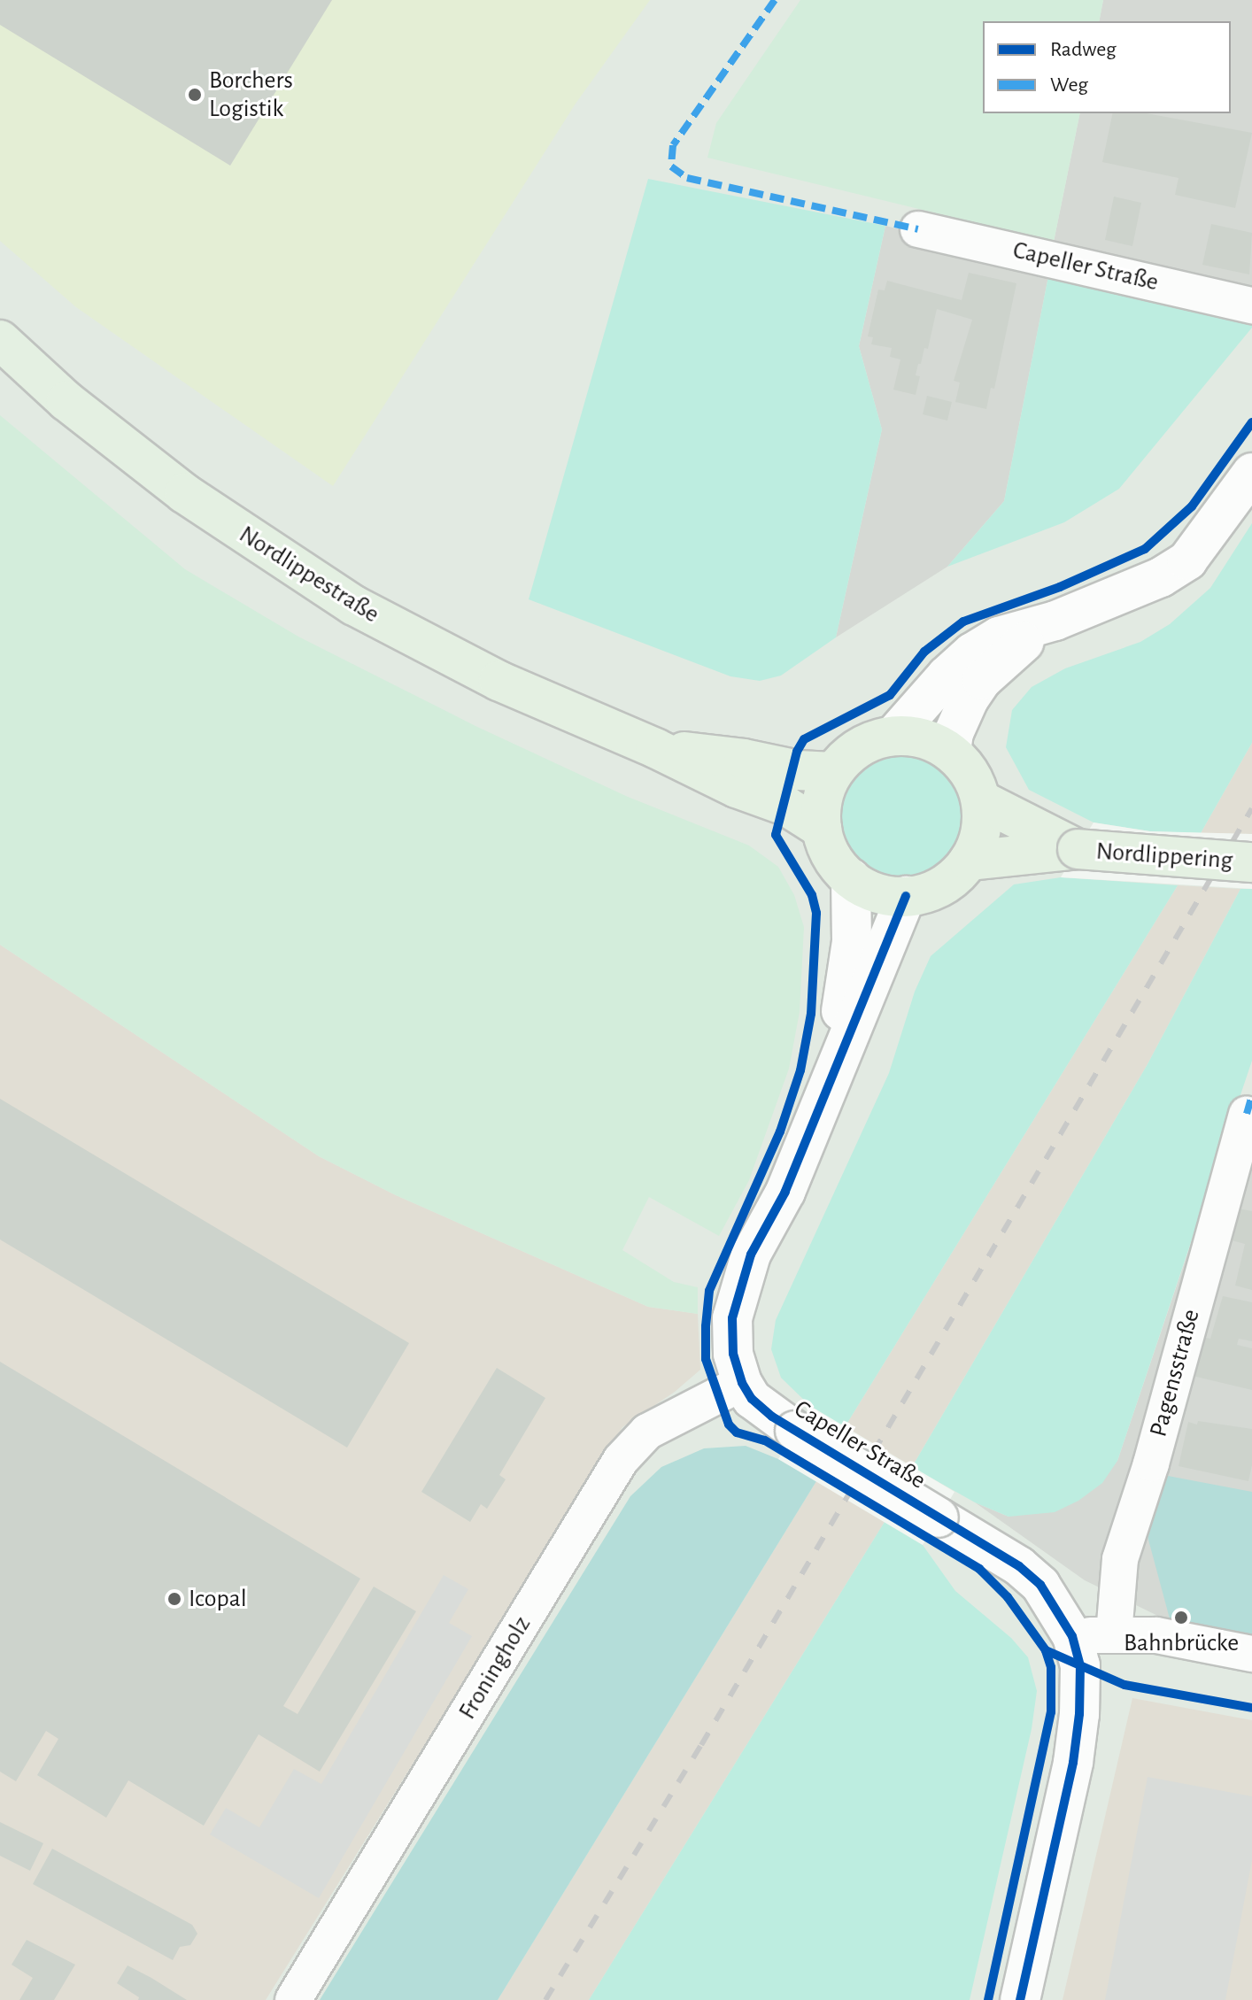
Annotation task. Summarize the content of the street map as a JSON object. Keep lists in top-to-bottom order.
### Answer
{
  "streets": {
    "main road": ["Nordlippestraße", "Nordlippering"],
    "street": ["Capeller Straße", "Pagensstraße", "Froningholz"]
  },
  "crossings": [
    ["Capeller Straße", "Nordlippestraße"],
    ["Capeller Straße", "Nordlippering"],
    ["Capeller Straße", "Froningholz"],
    ["Nordlippestraße", "Nordlippering"]
  ],
  "places": ["Borchers Logistik", "Icopal", "Bahnbrücke"],
  "legend": ["Radweg", "Weg"]
}
